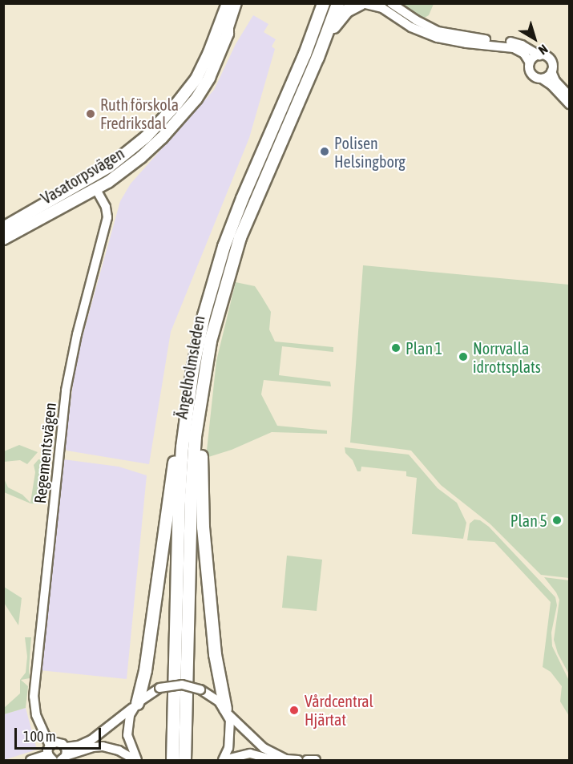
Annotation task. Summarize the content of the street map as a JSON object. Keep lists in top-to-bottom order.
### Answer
{
  "streets": {
    "highway": ["Ängelholmsleden"],
    "main road": ["Vasatorpsvägen"],
    "street": ["Regementsvägen"]
  },
  "crossings": [
    ["Vasatorpsvägen", "Regementsvägen"]
  ],
  "places": [
    "Ruth förskola Fredriksdal",
    "Polisen Helsingborg",
    "Plan 1",
    "Norrvalla idrottsplats",
    "Plan 5",
    "Vårdcentral Hjärtat"
  ],
  "scale_bar": "100 m",
  "north": "bottom right"
}
